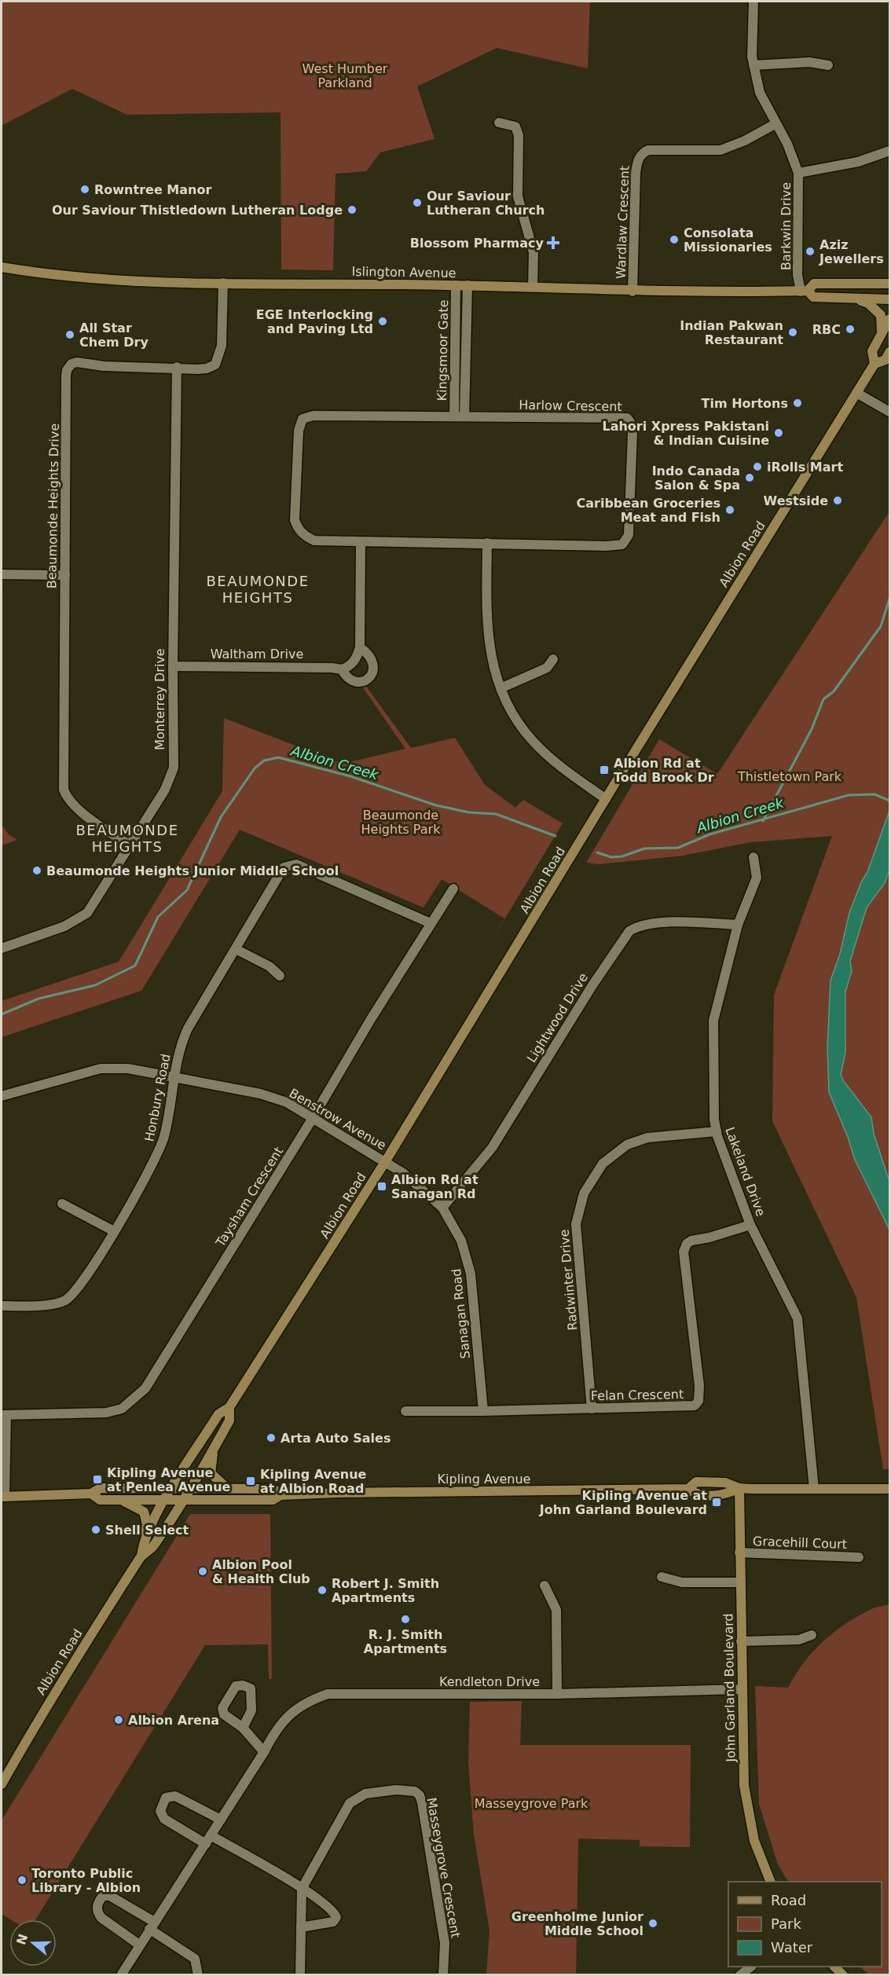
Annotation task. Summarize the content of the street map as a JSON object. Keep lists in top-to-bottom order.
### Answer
{
  "streets": {
    "main road": [
      "Islington Avenue",
      "Albion Road",
      "Kipling Avenue",
      "John Garland Boulevard"
    ],
    "street": [
      "Wardlaw Crescent",
      "Barkwin Drive",
      "Kingsmoor Gate",
      "Harlow Crescent",
      "Beaumonde Heights Drive",
      "Waltham Drive",
      "Monterrey Drive",
      "Lightwood Drive",
      "Honbury Road",
      "Benstrow Avenue",
      "Lakeland Drive",
      "Taysham Crescent",
      "Radwinter Drive",
      "Sanagan Road",
      "Felan Crescent",
      "Gracehill Court",
      "Kendleton Drive",
      "Masseygrove Crescent"
    ]
  },
  "crossings": [
    ["Wardlaw Crescent", "Barkwin Drive"],
    ["Wardlaw Crescent", "Islington Avenue"],
    ["Barkwin Drive", "Islington Avenue"],
    ["Islington Avenue", "Kingsmoor Gate"],
    ["Islington Avenue", "Beaumonde Heights Drive"],
    ["Kingsmoor Gate", "Harlow Crescent"],
    ["Beaumonde Heights Drive", "Monterrey Drive"],
    ["Albion Road", "Benstrow Avenue"],
    ["Albion Road", "Sanagan Road"],
    ["Albion Road", "Kipling Avenue"],
    ["Waltham Drive", "Monterrey Drive"],
    ["Lightwood Drive", "Lakeland Drive"],
    ["Lightwood Drive", "Sanagan Road"],
    ["Honbury Road", "Benstrow Avenue"],
    ["Honbury Road", "Taysham Crescent"],
    ["Benstrow Avenue", "Taysham Crescent"],
    ["Benstrow Avenue", "Sanagan Road"],
    ["Lakeland Drive", "Radwinter Drive"],
    ["Lakeland Drive", "Felan Crescent"],
    ["Lakeland Drive", "Kipling Avenue"],
    ["Radwinter Drive", "Felan Crescent"],
    ["Sanagan Road", "Felan Crescent"],
    ["Kipling Avenue", "John Garland Boulevard"],
    ["Gracehill Court", "John Garland Boulevard"],
    ["Kendleton Drive", "John Garland Boulevard"]
  ],
  "districts": ["BEAUMONDE HEIGHTS", "BEAUMONDE HEIGHTS"],
  "water": ["Albion Creek"],
  "parks": [
    "West Humber Parkland",
    "Thistletown Park",
    "Beaumonde Heights Park",
    "Masseygrove Park"
  ],
  "places": {
    "other": [
      "Rowntree Manor",
      "Our Saviour Lutheran Church",
      "Our Saviour Thistledown Lutheran Lodge",
      "Consolata Missionaries",
      "Aziz Jewellers",
      "EGE Interlocking and Paving Ltd",
      "RBC",
      "Indian Pakwan Restaurant",
      "All Star Chem Dry",
      "Tim Hortons",
      "Lahori Xpress Pakistani & Indian Cuisine",
      "iRolls Mart",
      "Indo Canada Salon & Spa",
      "Westside",
      "Caribbean Groceries Meat and Fish",
      "Beaumonde Heights Junior Middle School",
      "Arta Auto Sales",
      "Shell Select",
      "Albion Pool & Health Club",
      "Robert J. Smith Apartments",
      "R. J. Smith Apartments",
      "Albion Arena",
      "Toronto Public Library - Albion",
      "Greenholme Junior Middle School"
    ],
    "health": ["Blossom Pharmacy"],
    "transit": [
      "Albion Rd at Todd Brook Dr",
      "Albion Rd at Sanagan Rd",
      "Kipling Avenue at Penlea Avenue",
      "Kipling Avenue at Albion Road",
      "Kipling Avenue at John Garland Boulevard"
    ]
  },
  "legend": ["Road", "Park", "Water"],
  "north": "left"
}
